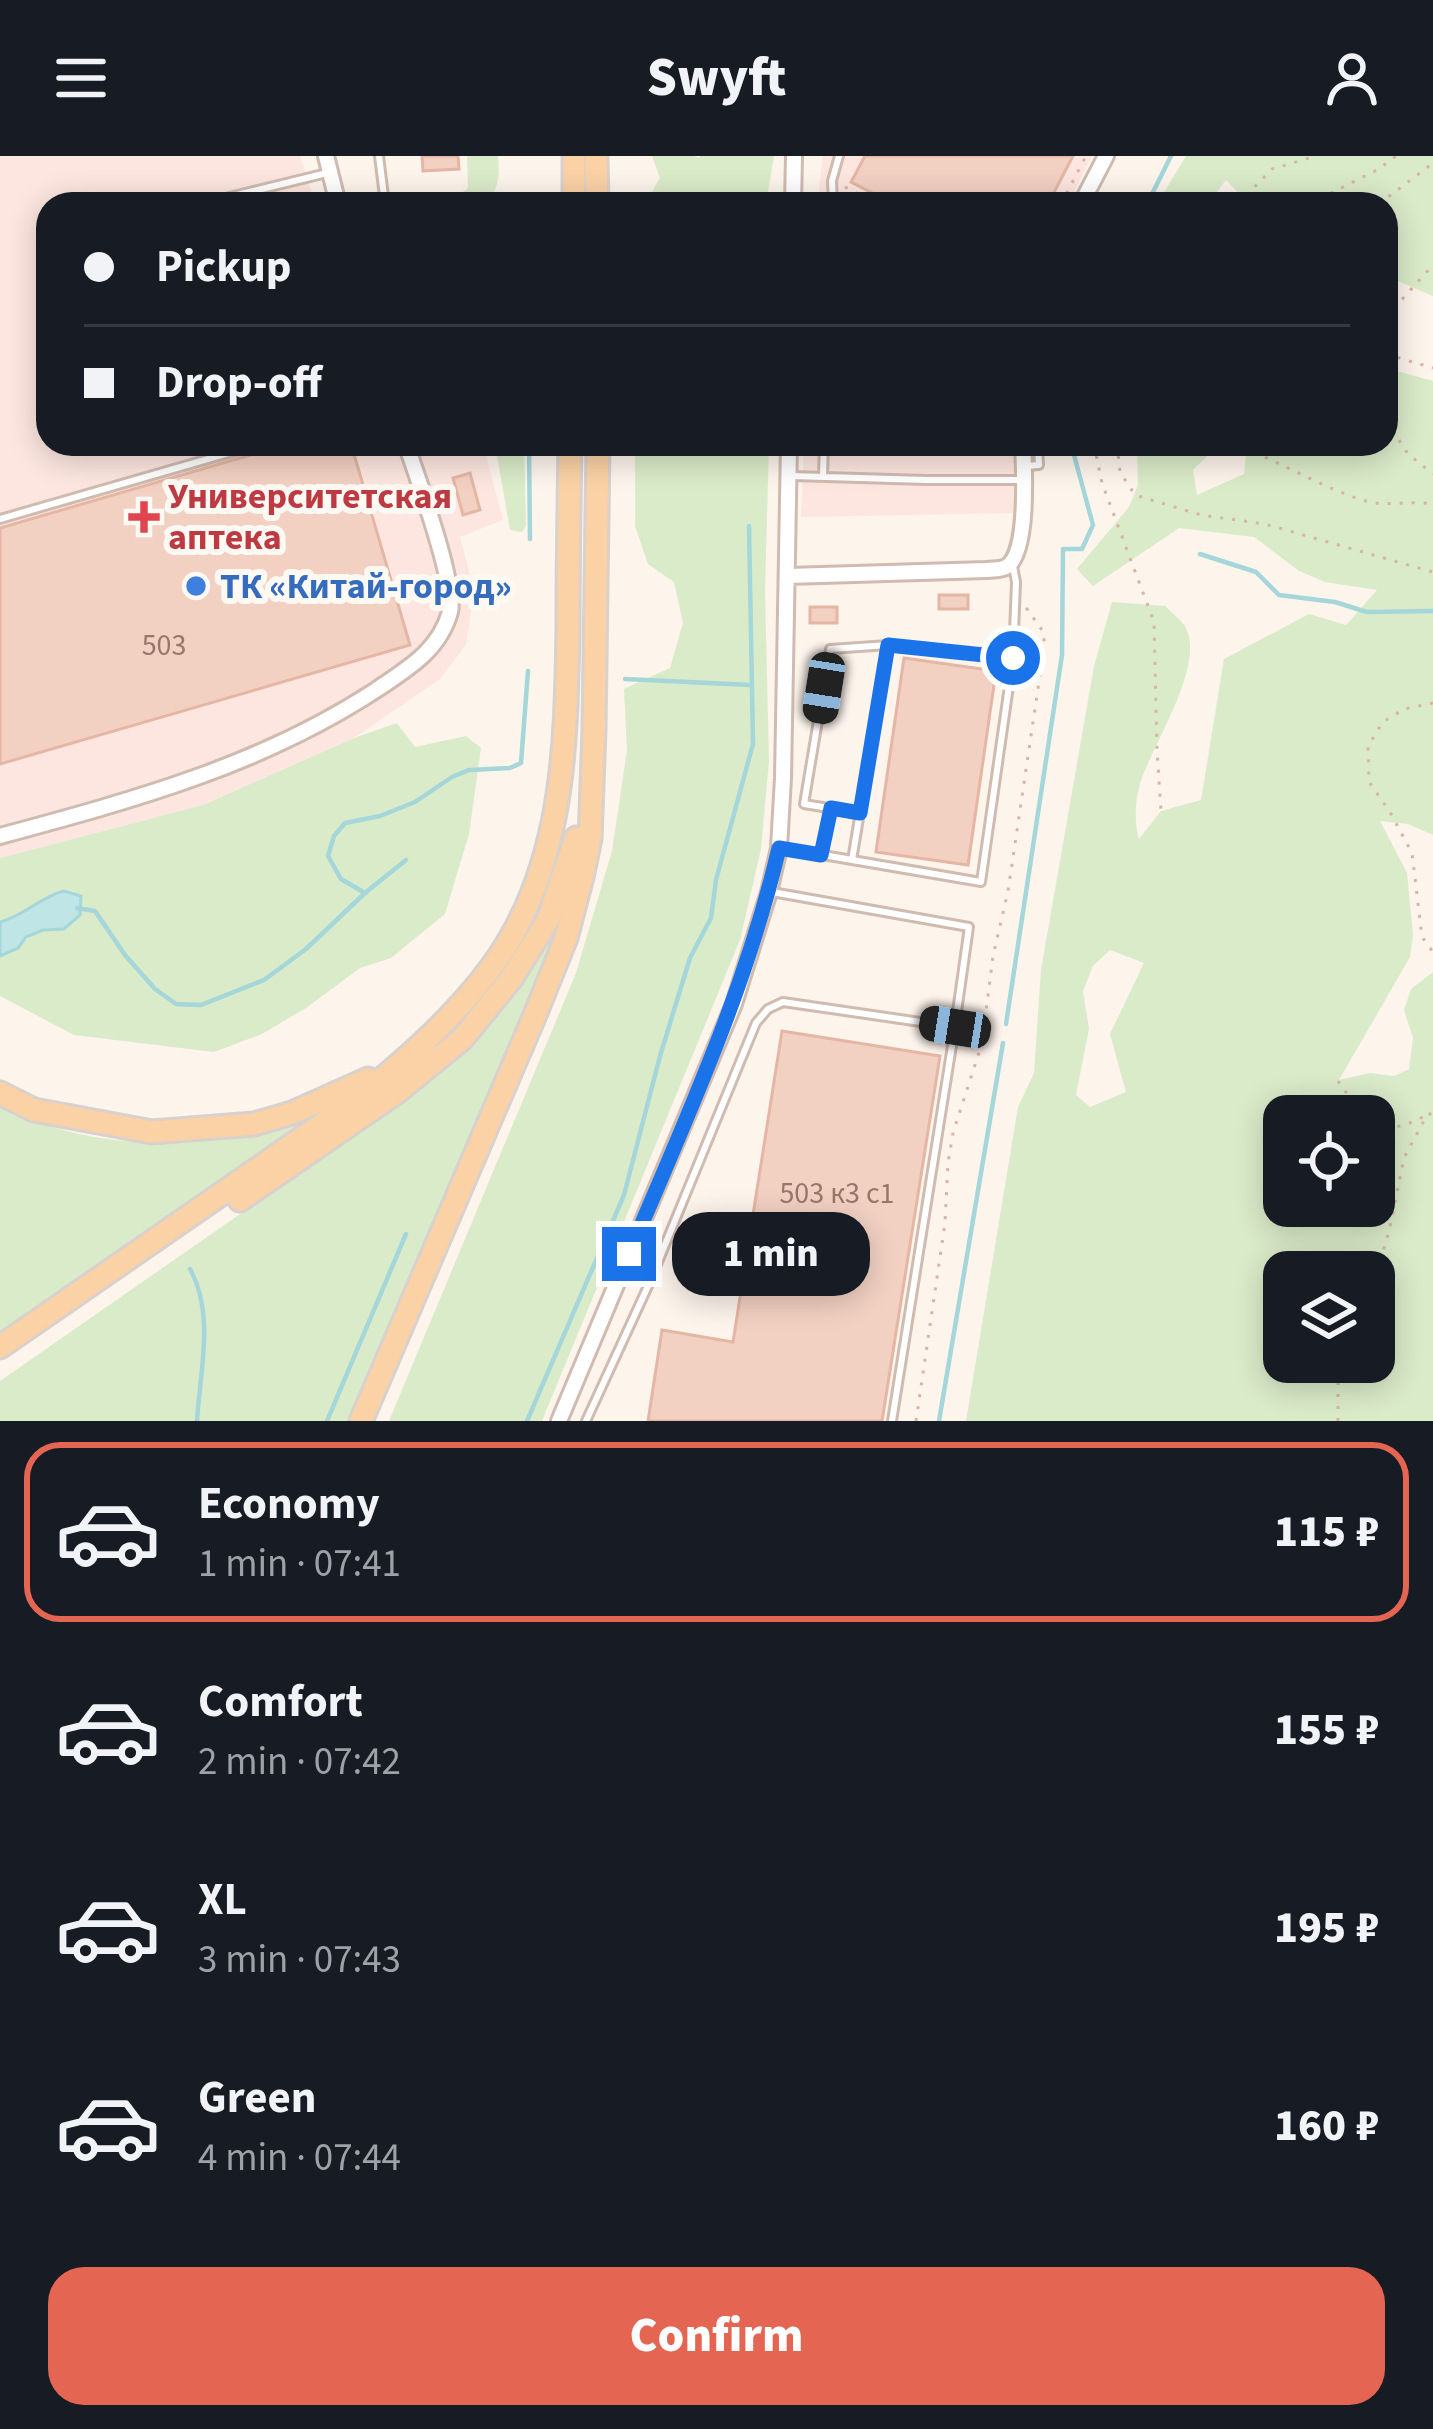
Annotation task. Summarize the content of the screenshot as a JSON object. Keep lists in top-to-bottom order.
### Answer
{
  "places": {
    "health": ["Университетская аптека"],
    "other": ["ТК «Китай-город»"]
  },
  "house_numbers": ["503", "503 к3 с1"],
  "page": {
    "header": "Swyft",
    "banner": ["Pickup", "Drop-off"],
    "bubble": "1 min",
    "list": [
      {
        "name": "Economy",
        "note": "1 min · 07:41",
        "value": "115 ₽"
      },
      {
        "name": "Comfort",
        "note": "2 min · 07:42",
        "value": "155 ₽"
      },
      {
        "name": "XL",
        "note": "3 min · 07:43",
        "value": "195 ₽"
      },
      {
        "name": "Green",
        "note": "4 min · 07:44",
        "value": "160 ₽"
      }
    ],
    "buttons": "Confirm"
  }
}
